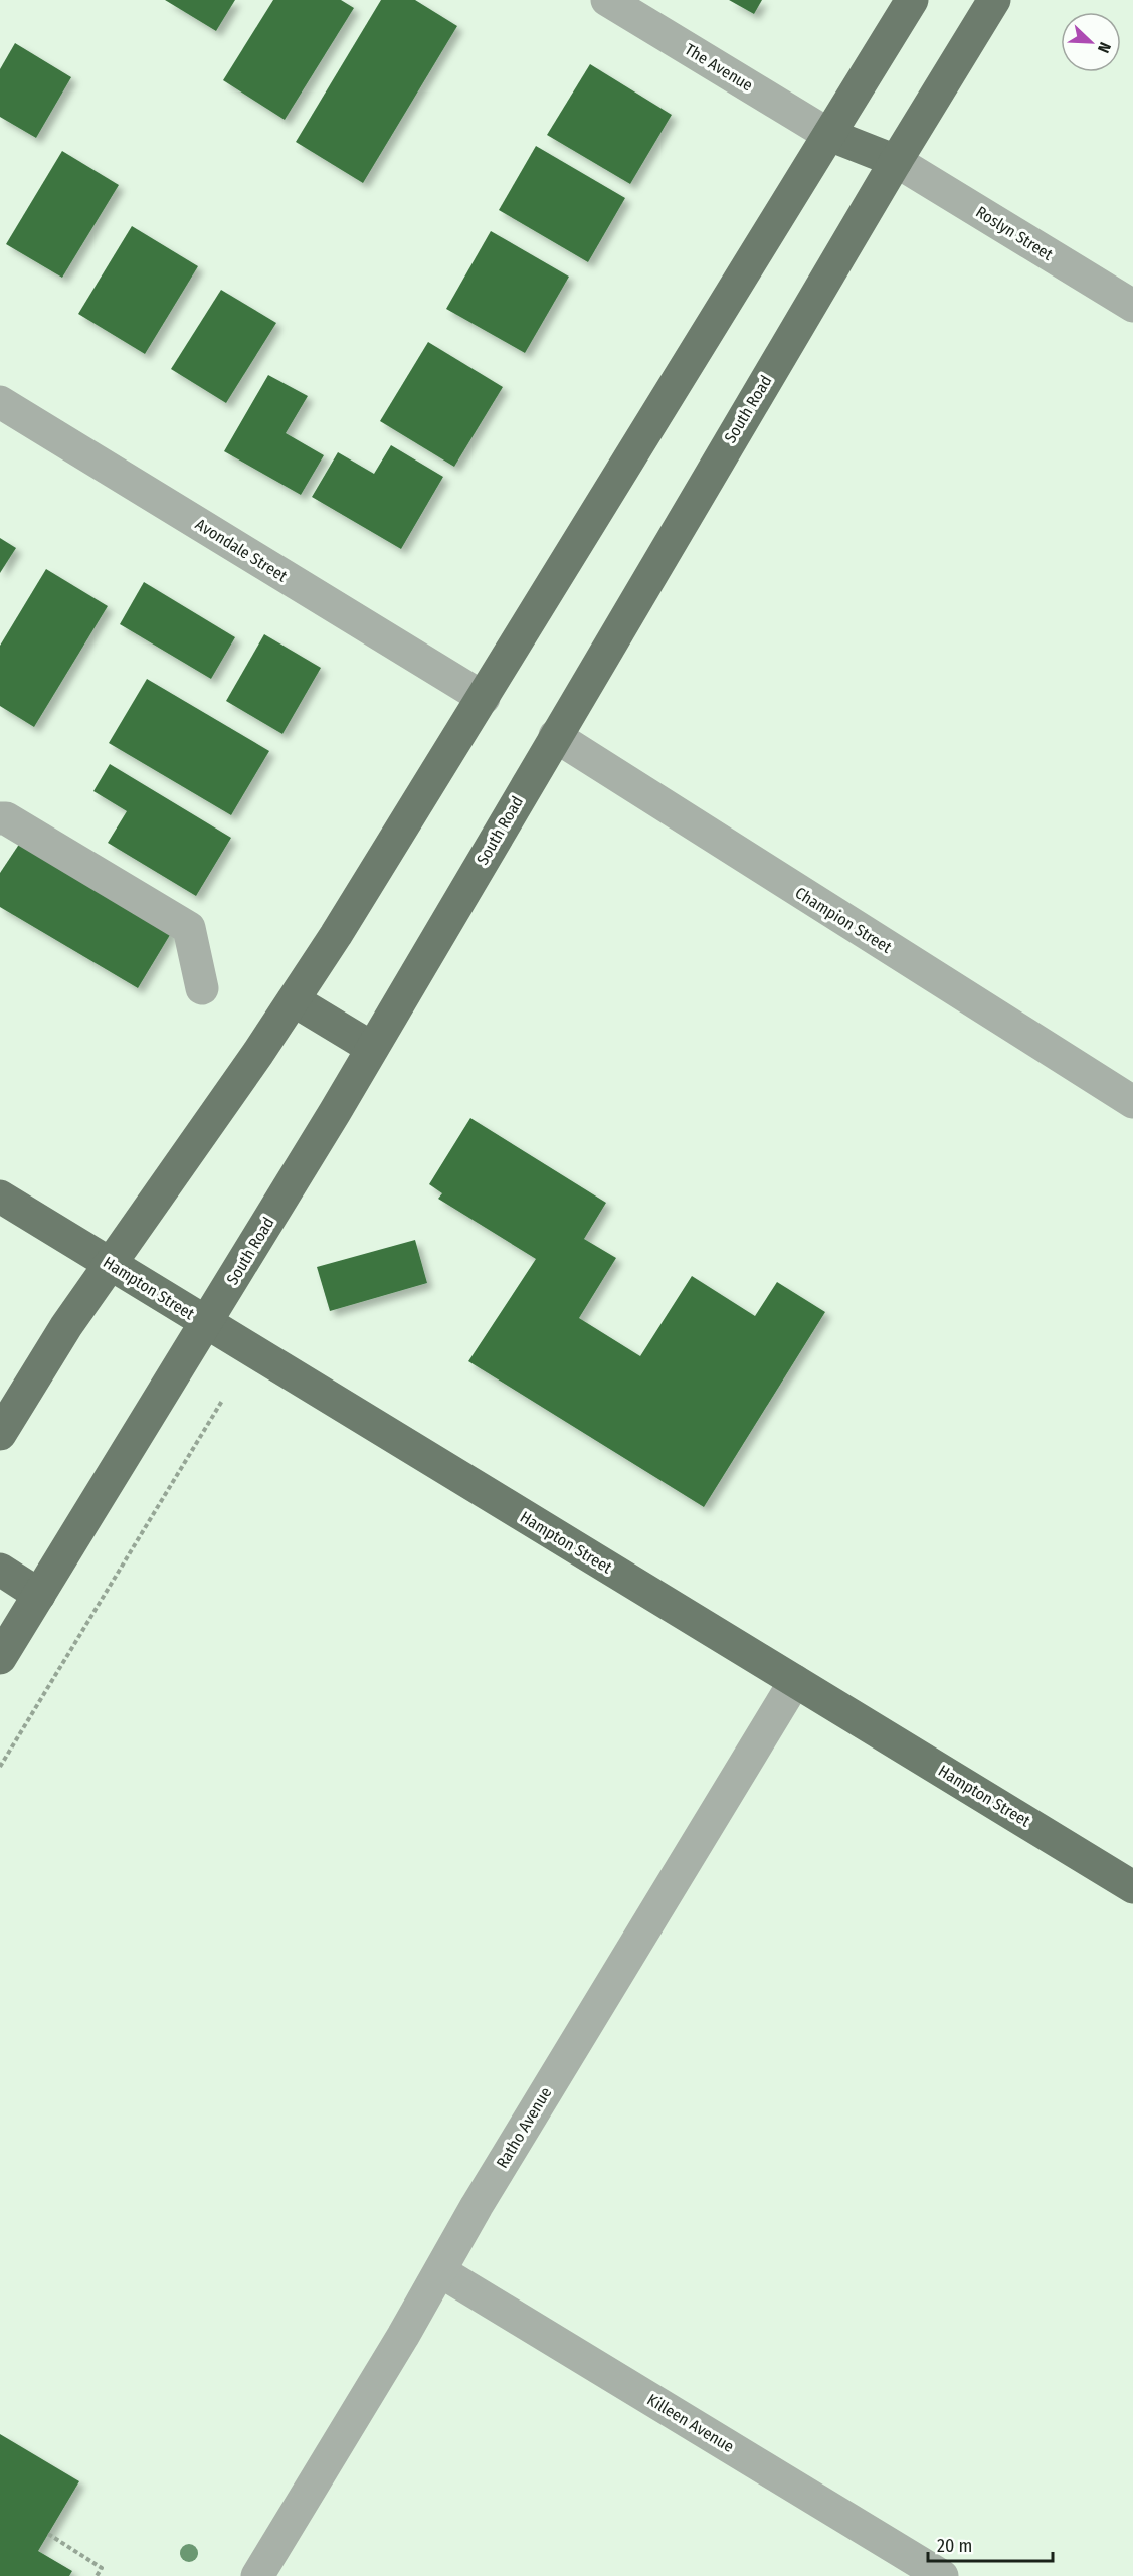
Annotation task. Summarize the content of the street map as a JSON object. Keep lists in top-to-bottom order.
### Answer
{
  "streets": {
    "main road": ["South Road", "Hampton Street"],
    "street": [
      "The Avenue",
      "Roslyn Street",
      "Avondale Street",
      "Champion Street",
      "Ratho Avenue",
      "Killeen Avenue"
    ]
  },
  "crossings": [
    ["Roslyn Street", "South Road"],
    ["South Road", "Champion Street"],
    ["South Road", "Hampton Street"],
    ["Hampton Street", "Ratho Avenue"],
    ["Ratho Avenue", "Killeen Avenue"]
  ],
  "scale_bar": "20 m",
  "north": "bottom right"
}
